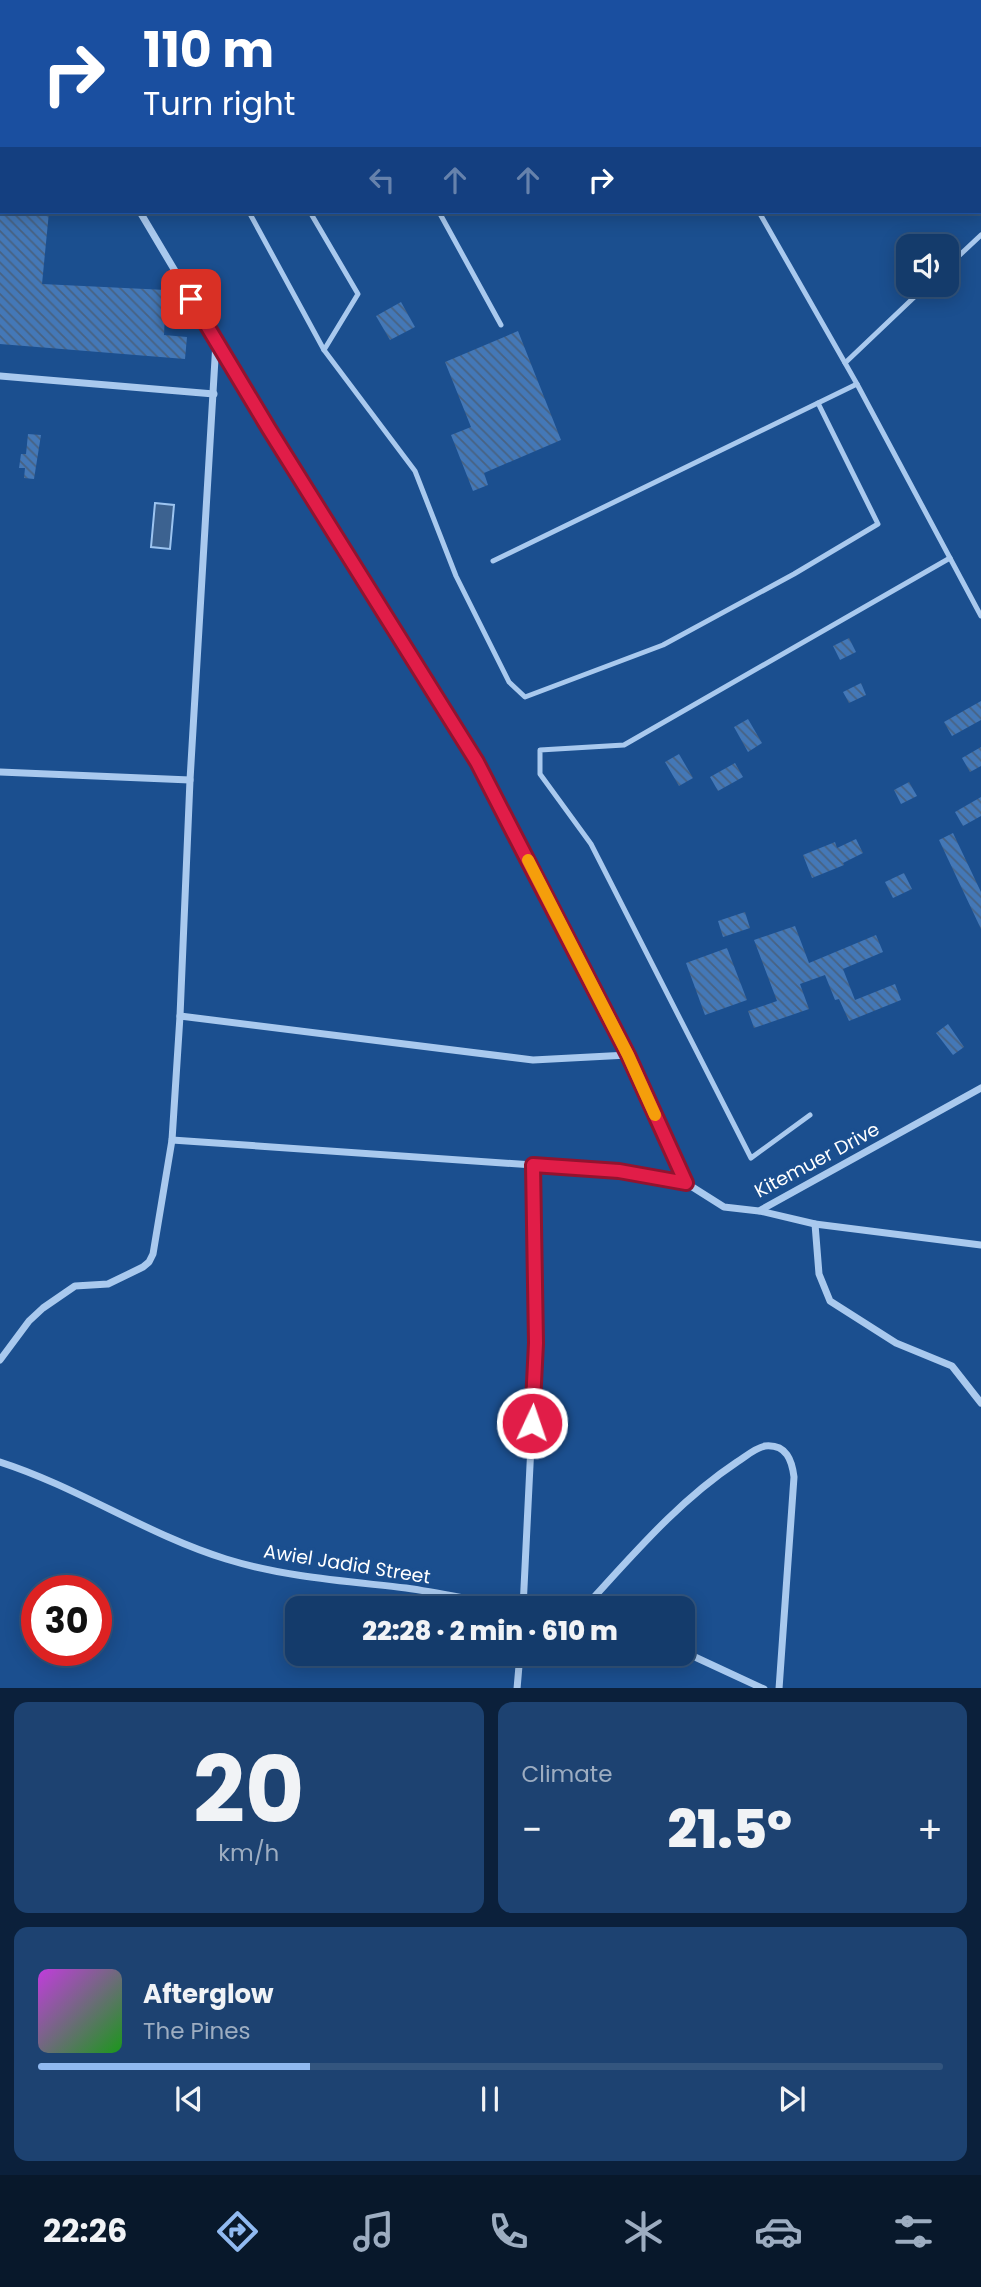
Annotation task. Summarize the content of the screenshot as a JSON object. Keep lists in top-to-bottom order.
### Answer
{
  "streets": {
    "street": ["Kitemuer Drive", "Awiel Jadid Street"]
  },
  "page": {
    "turn": ["110 m", "Turn right"],
    "limit": "30",
    "trip": "22:28 · 2 min · 610 m",
    "tile": [
      ["20", "km/h"],
      "Climate"
    ],
    "heat": ["−", "21.5°", "+"],
    "song": ["Afterglow", "The Pines"],
    "tabs": "22:26"
  }
}
